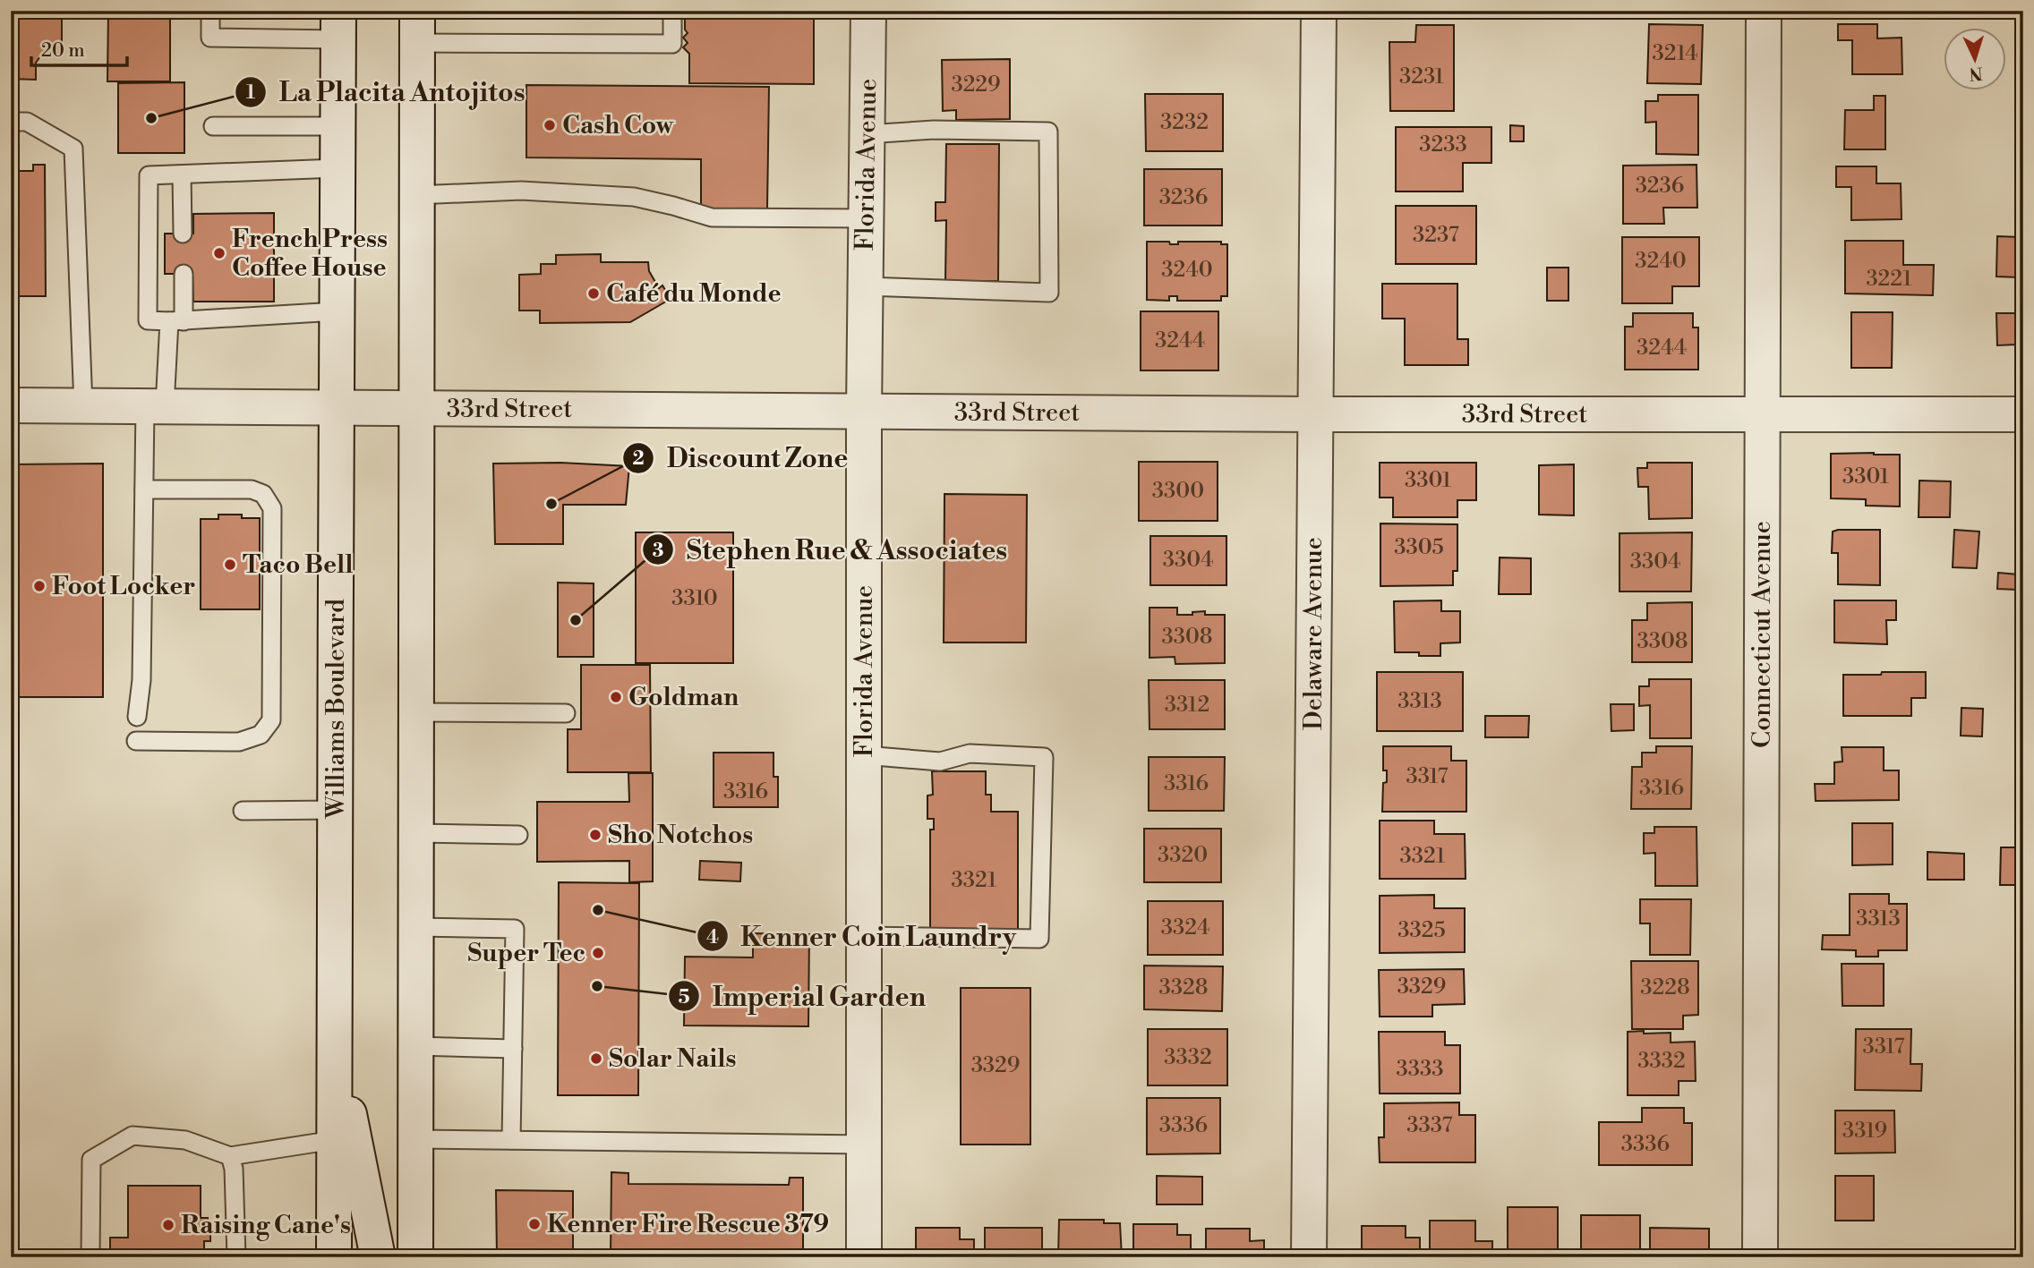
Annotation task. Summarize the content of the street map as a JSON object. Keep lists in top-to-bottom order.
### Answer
{
  "streets": {
    "street": [
      "Florida Avenue",
      "33rd Street",
      "Delaware Avenue",
      "Connecticut Avenue",
      "Williams Boulevard"
    ]
  },
  "crossings": [
    ["Florida Avenue", "33rd Street"],
    ["33rd Street", "Delaware Avenue"],
    ["33rd Street", "Connecticut Avenue"],
    ["33rd Street", "Williams Boulevard"]
  ],
  "places": [
    "La Placita Antojitos",
    "Cash Cow",
    "French Press Coffee House",
    "Café du Monde",
    "Discount Zone",
    "Taco Bell",
    "Foot Locker",
    "Stephen Rue & Associates",
    "Goldman",
    "Sho Notchos",
    "Kenner Coin Laundry",
    "Super Tec",
    "Imperial Garden",
    "Solar Nails",
    "Kenner Fire Rescue 379",
    "Raising Cane's"
  ],
  "house_numbers": [
    "3214",
    "3231",
    "3229",
    "3232",
    "3233",
    "3236",
    "3236",
    "3237",
    "3240",
    "3240",
    "3221",
    "3244",
    "3244",
    "3301",
    "3301",
    "3300",
    "3305",
    "3304",
    "3304",
    "3310",
    "3308",
    "3308",
    "3313",
    "3312",
    "3317",
    "3316",
    "3316",
    "3316",
    "3320",
    "3321",
    "3321",
    "3313",
    "3324",
    "3325",
    "3329",
    "3328",
    "3228",
    "3317",
    "3332",
    "3332",
    "3329",
    "3333",
    "3336",
    "3337",
    "3319",
    "3336"
  ],
  "scale_bar": "20 m",
  "north": "bottom"
}
